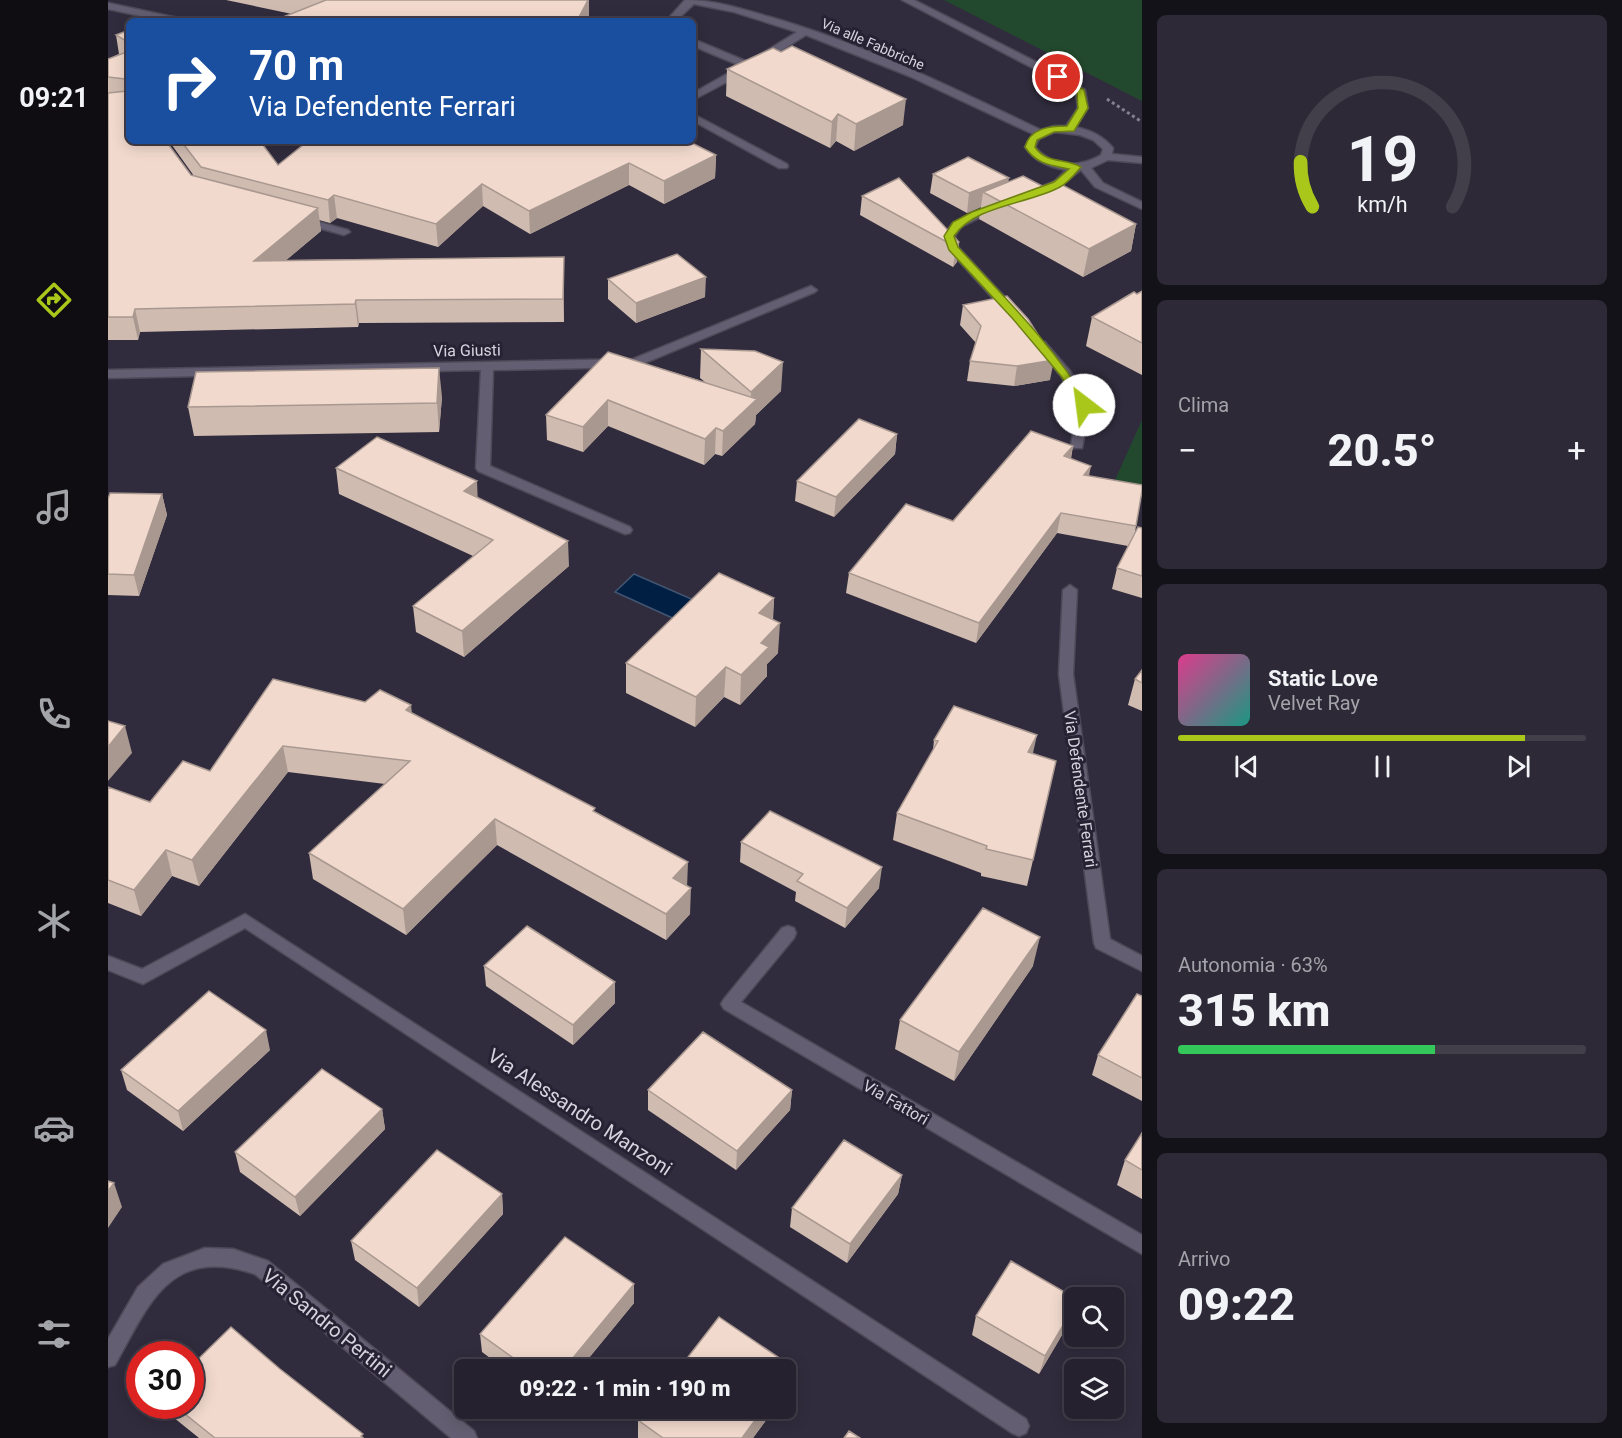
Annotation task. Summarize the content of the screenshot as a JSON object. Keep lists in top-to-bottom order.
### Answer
{
  "streets": {
    "street": [
      "Via alle Fabbriche",
      "Via Giusti",
      "Via Defendente Ferrari",
      "Via Fattori",
      "Via Alessandro Manzoni",
      "Via Sandro Pertini"
    ]
  },
  "page": {
    "tabs": "09:21",
    "turn": ["70 m", "Via Defendente Ferrari"],
    "tile": [
      "Clima",
      ["Autonomia · 63%", "315 km"],
      ["Arrivo", "09:22"]
    ],
    "heat": ["−", "20.5°", "+"],
    "song": ["Static Love", "Velvet Ray"],
    "limit": "30",
    "trip": "09:22 · 1 min · 190 m",
    "gauge": ["19", "km/h"]
  }
}
